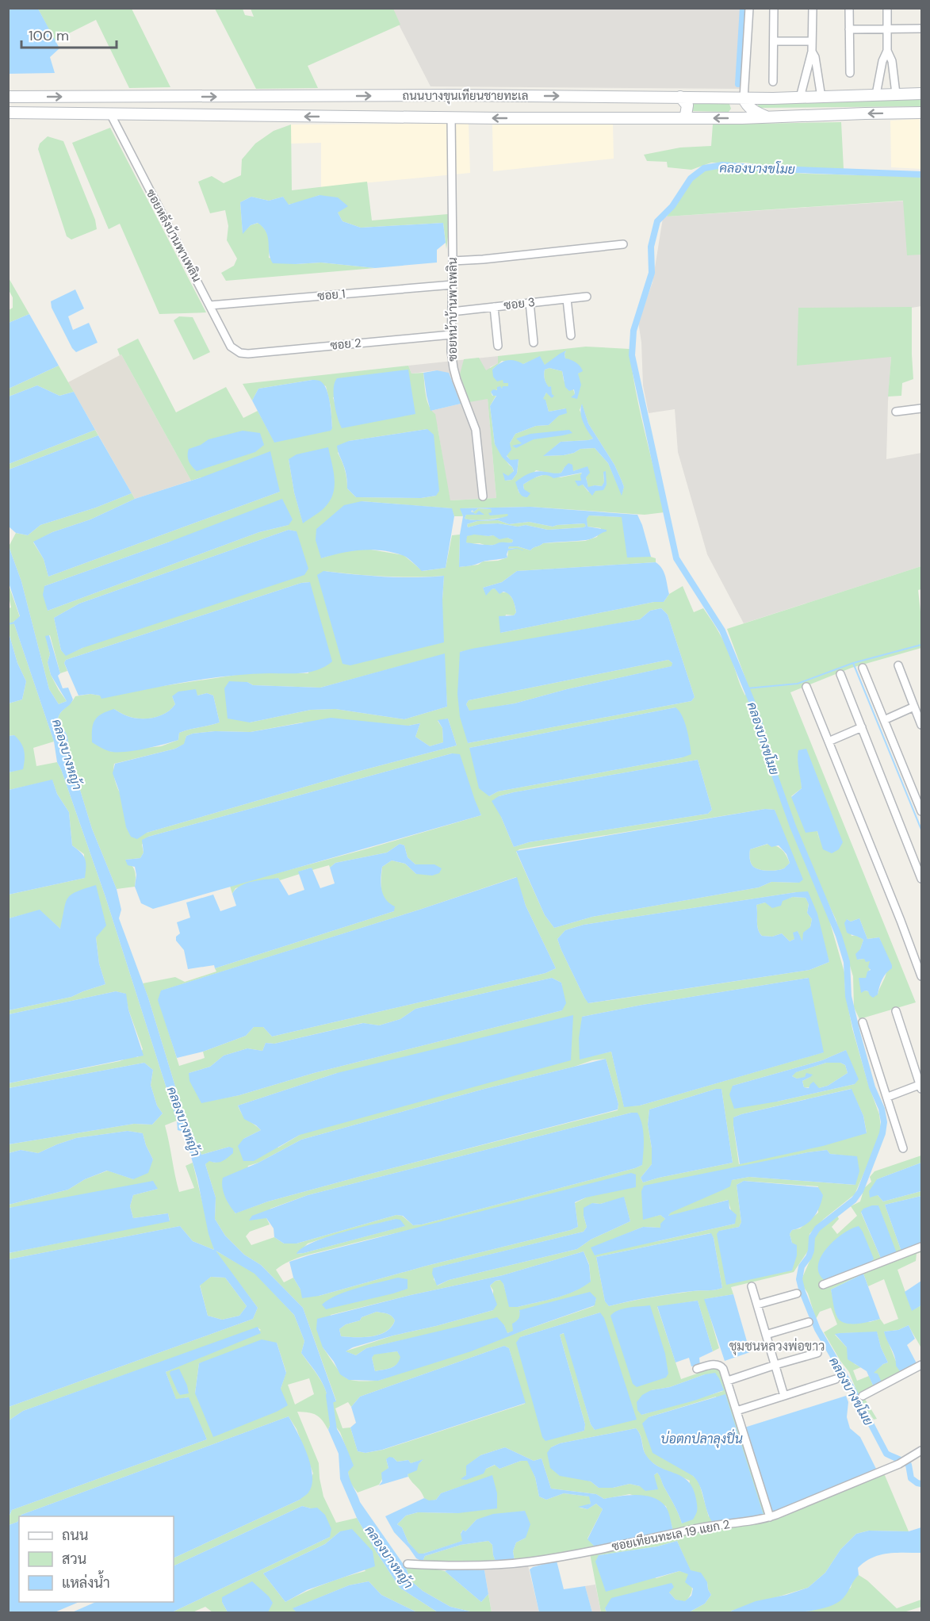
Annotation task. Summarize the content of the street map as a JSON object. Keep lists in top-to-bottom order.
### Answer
{
  "streets": {
    "main road": ["ถนนบางขุนเทียนชายทะเล"],
    "street": [
      "ซอยหลังบ้านพาเพลิน",
      "ซอย 1",
      "ซอย 3",
      "ซอยหน้าบ้านพาเพลิน",
      "ซอย 2",
      "ซอยเทียนทะเล 19 แยก 2"
    ]
  },
  "crossings": [
    ["ถนนบางขุนเทียนชายทะเล", "ซอยหลังบ้านพาเพลิน"],
    ["ถนนบางขุนเทียนชายทะเล", "ซอยหน้าบ้านพาเพลิน"],
    ["ซอยหลังบ้านพาเพลิน", "ซอย 1"],
    ["ซอยหลังบ้านพาเพลิน", "ซอย 2"],
    ["ซอย 1", "ซอยหน้าบ้านพาเพลิน"],
    ["ซอย 3", "ซอยหน้าบ้านพาเพลิน"],
    ["ซอยหน้าบ้านพาเพลิน", "ซอย 2"]
  ],
  "districts": ["ชุมชนหลวงพ่อขาว"],
  "water": ["คลองบางขโมย", "คลองบางหญ้า", "บ่อตกปลาลุงปิ่น"],
  "legend": ["ถนน", "สวน", "แหล่งน้ำ"],
  "scale_bar": "100 m"
}
